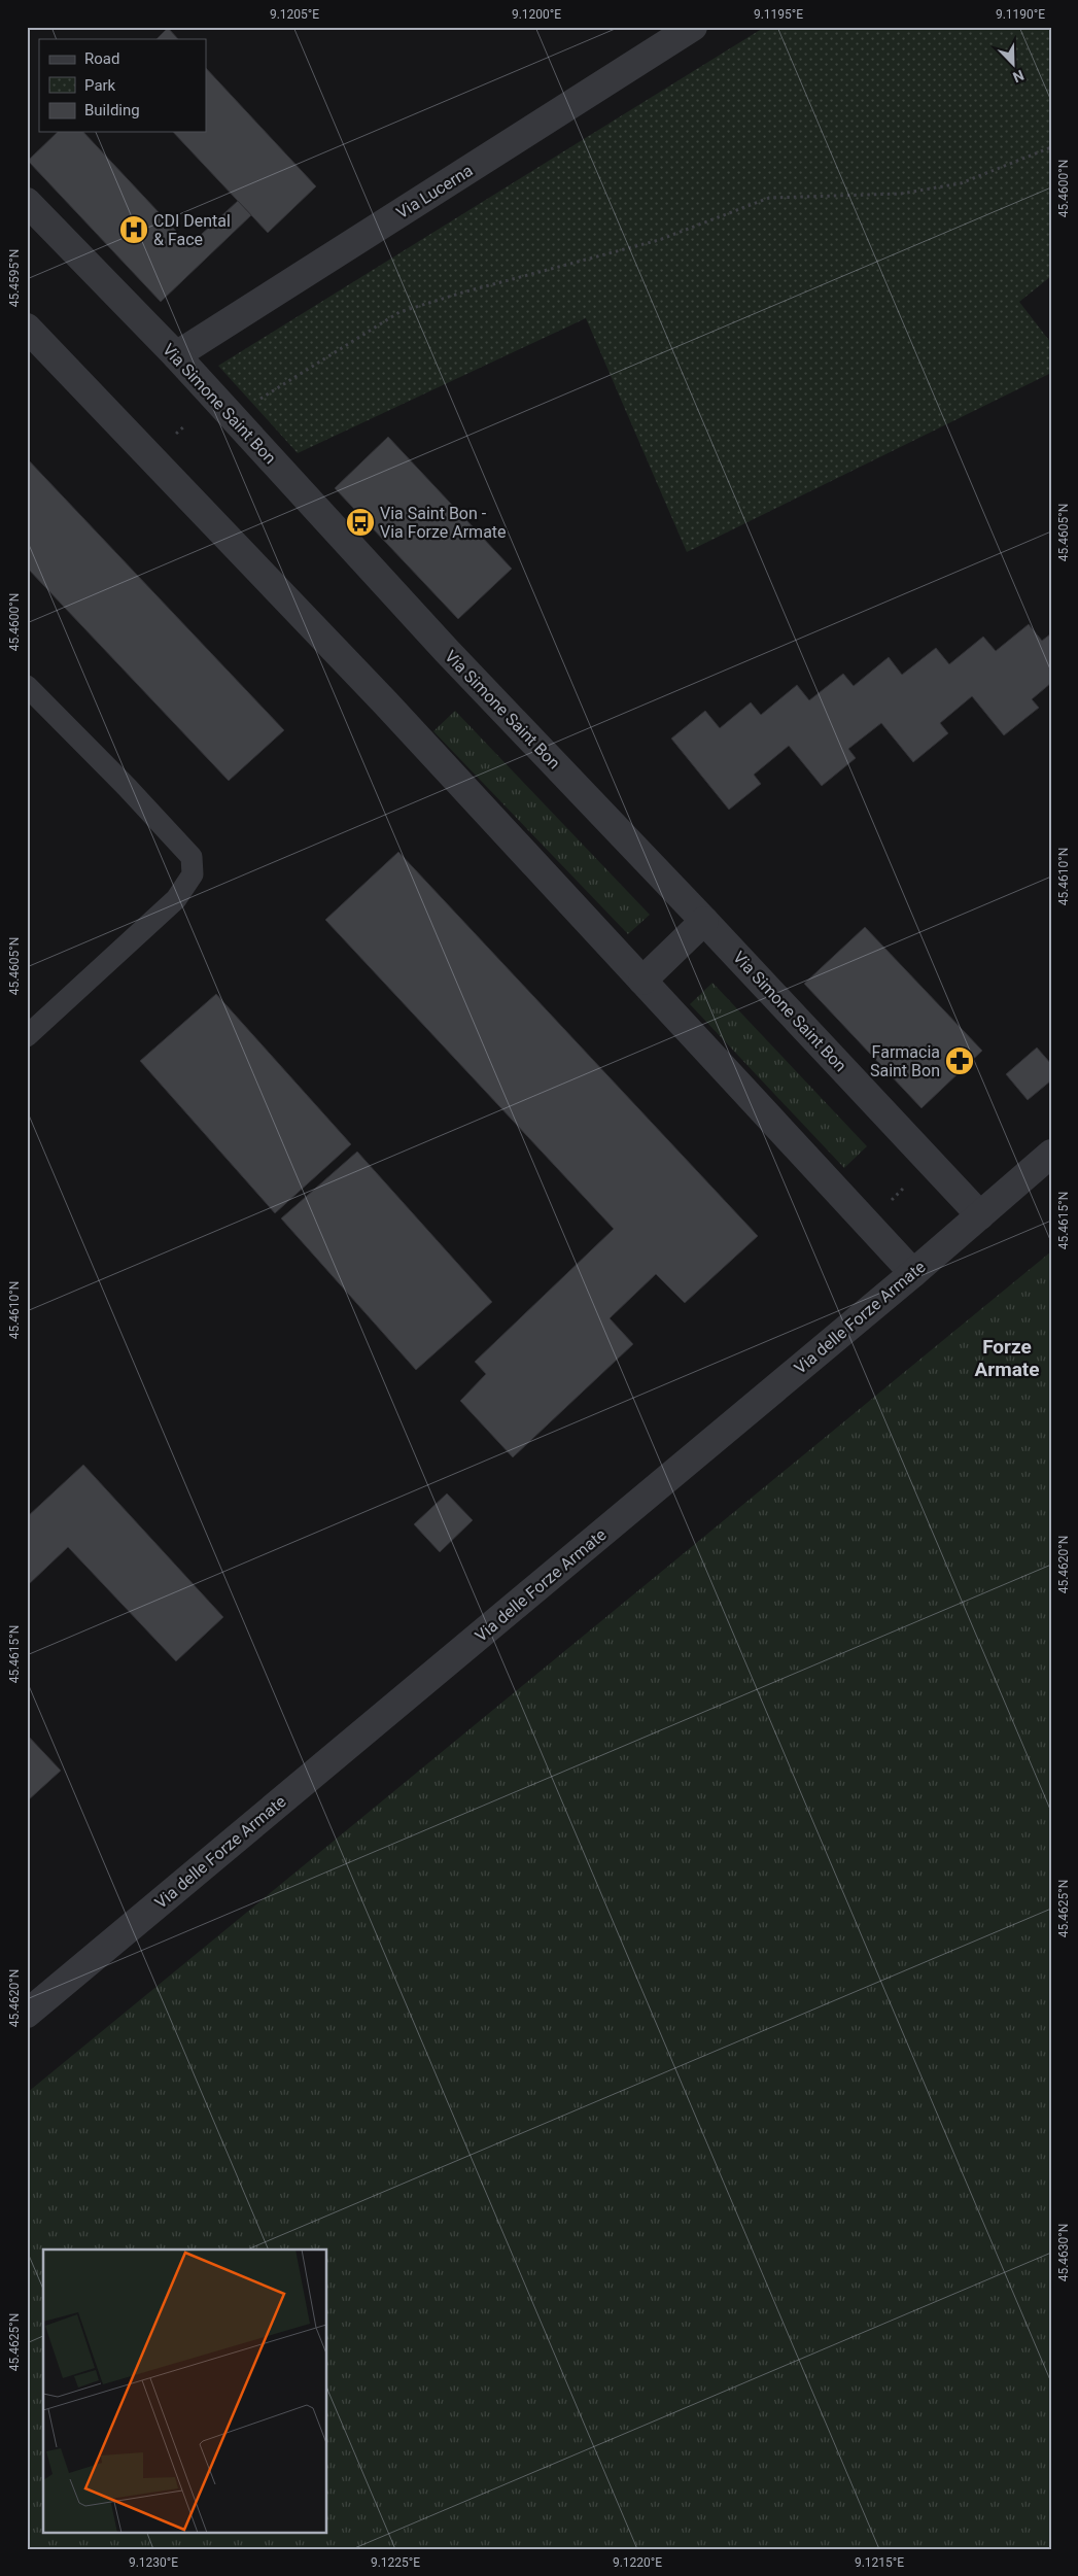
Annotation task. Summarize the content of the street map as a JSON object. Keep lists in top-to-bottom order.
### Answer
{
  "streets": {
    "street": ["Via Lucerna", "Via Simone Saint Bon", "Via delle Forze Armate"]
  },
  "crossings": [
    ["Via Lucerna", "Via Simone Saint Bon"],
    ["Via Simone Saint Bon", "Via delle Forze Armate"]
  ],
  "districts": ["Forze Armate"],
  "places": {
    "hospital": ["CDI Dental & Face"],
    "bus stop": ["Via Saint Bon - Via Forze Armate"],
    "pharmacy": ["Farmacia Saint Bon"]
  },
  "legend": ["Road", "Park", "Building"],
  "north": "bottom right",
  "coordinates": [
    "9.1205°E",
    "9.1200°E",
    "9.1195°E",
    "9.1190°E",
    "45.4600°N",
    "45.4595°N",
    "45.4605°N",
    "45.4610°N",
    "45.4615°N",
    "45.4620°N",
    "45.4625°N",
    "45.4630°N",
    "9.1230°E",
    "9.1225°E",
    "9.1220°E",
    "9.1215°E"
  ]
}
